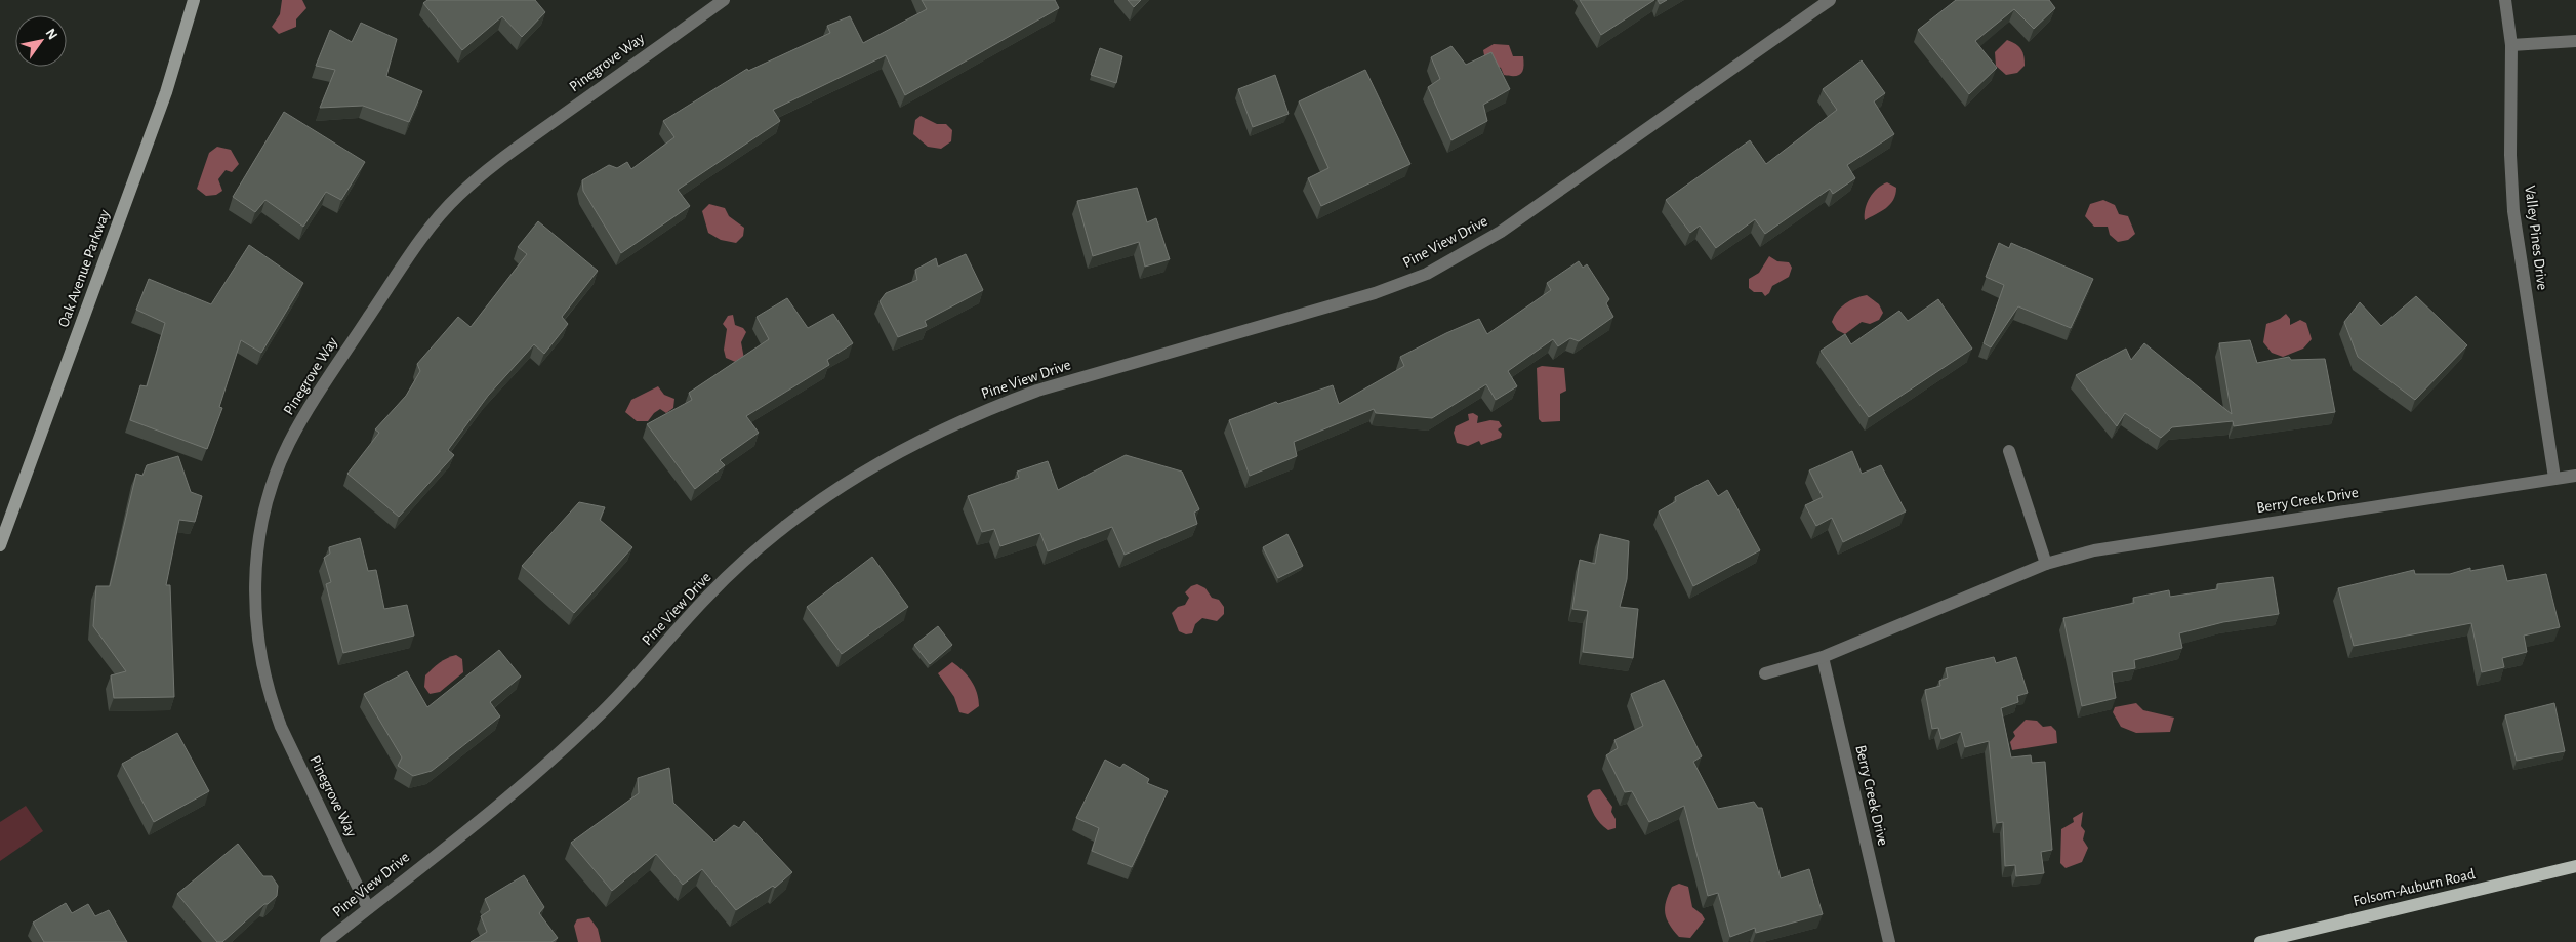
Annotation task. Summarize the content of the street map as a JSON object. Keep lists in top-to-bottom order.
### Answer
{
  "streets": {
    "main road": ["Oak Avenue Parkway", "Folsom-Auburn Road"],
    "street": [
      "Pinegrove Way",
      "Valley Pines Drive",
      "Pine View Drive",
      "Berry Creek Drive"
    ]
  },
  "crossings": [
    ["Pinegrove Way", "Pine View Drive"],
    ["Valley Pines Drive", "Berry Creek Drive"]
  ],
  "north": "top right"
}
